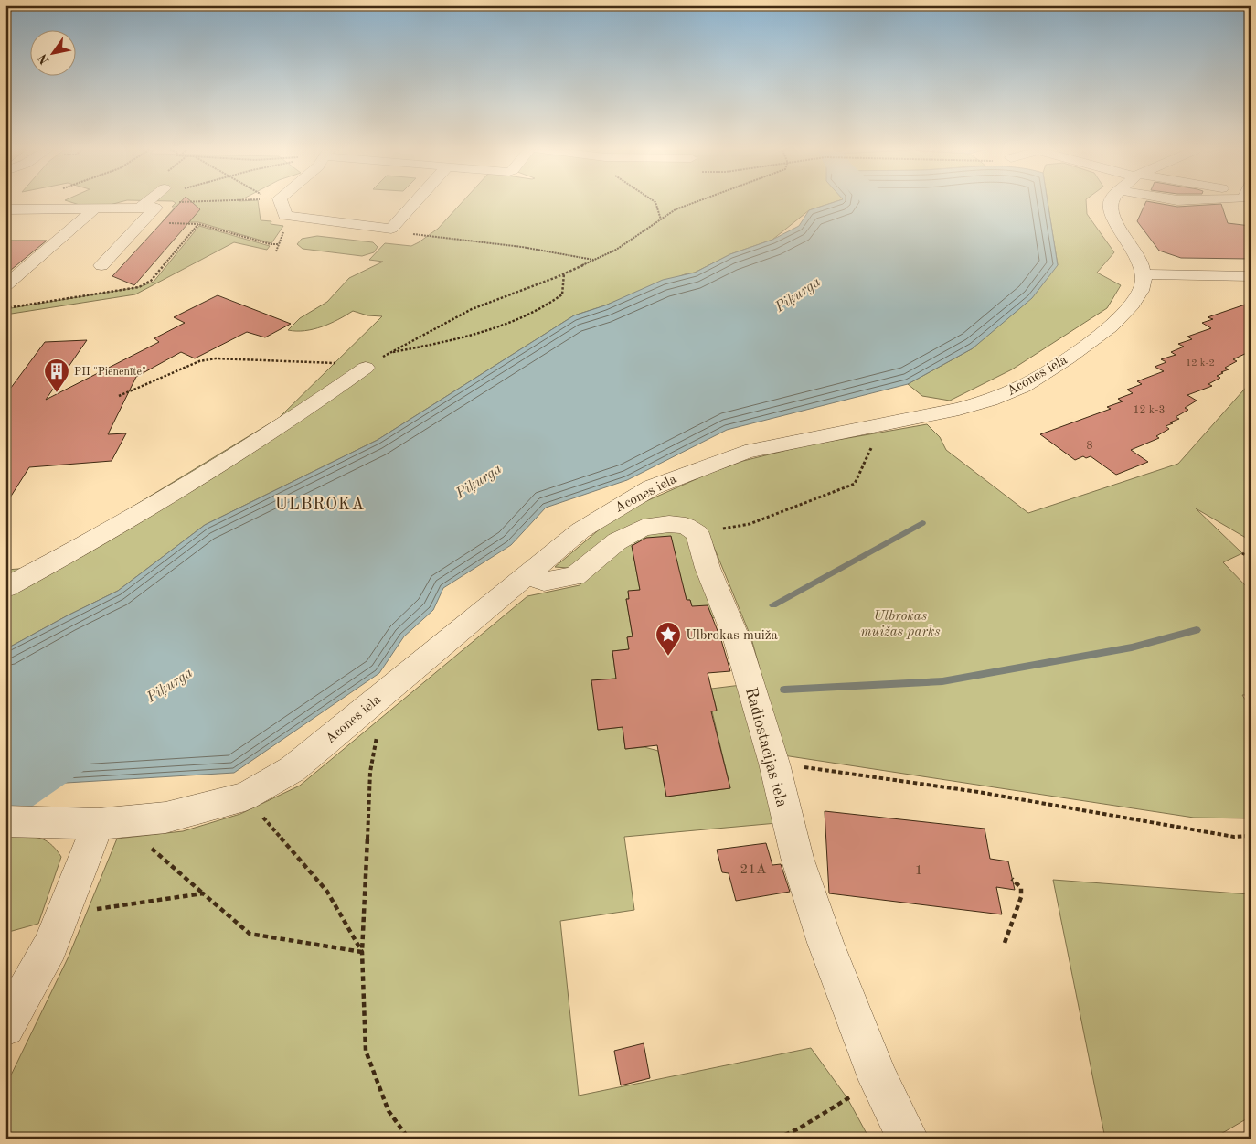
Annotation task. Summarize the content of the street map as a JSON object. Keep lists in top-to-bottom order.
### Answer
{
  "streets": {
    "street": ["Acones iela", "Radiostacijas iela"]
  },
  "districts": ["ULBROKA"],
  "water": ["Piķurga"],
  "parks": ["Ulbrokas muižas parks"],
  "places": {
    "building": ["PII \"Pienenīte\""],
    "place": ["Ulbrokas muiža"]
  },
  "house_numbers": [
    "12 k-2",
    "12 k-3",
    "8",
    "21A",
    "1"
  ],
  "north": "bottom left"
}
